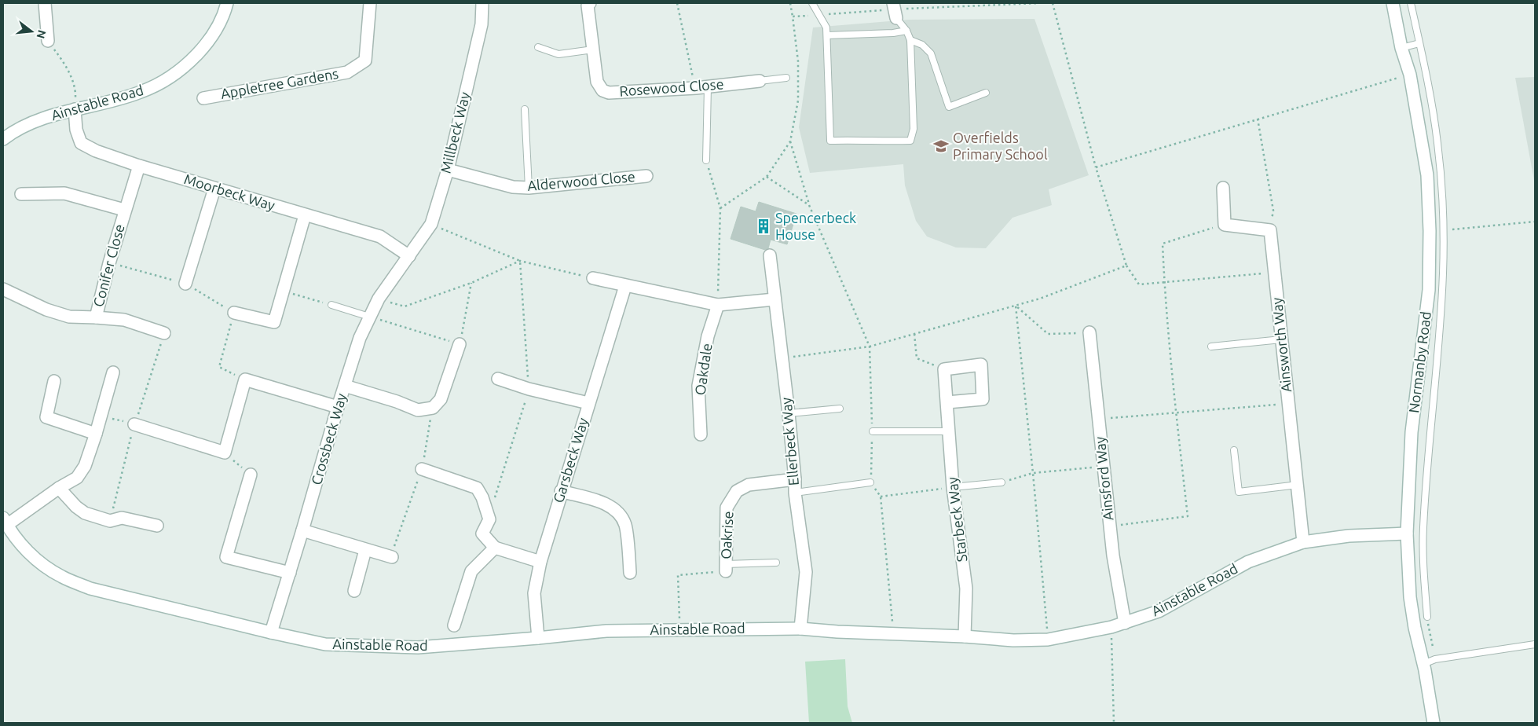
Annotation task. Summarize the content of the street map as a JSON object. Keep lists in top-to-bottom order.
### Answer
{
  "streets": {
    "street": [
      "Appletree Gardens",
      "Rosewood Close",
      "Ainstable Road",
      "Millbeck Way",
      "Alderwood Close",
      "Moorbeck Way",
      "Conifer Close",
      "Ainsworth Way",
      "Normanby Road",
      "Oakdale",
      "Crossbeck Way",
      "Ellerbeck Way",
      "Garsbeck Way",
      "Ainsford Way",
      "Starbeck Way",
      "Oakrise"
    ]
  },
  "crossings": [
    ["Ainstable Road", "Moorbeck Way"],
    ["Ainstable Road", "Ainsworth Way"],
    ["Ainstable Road", "Normanby Road"],
    ["Ainstable Road", "Crossbeck Way"],
    ["Ainstable Road", "Ellerbeck Way"],
    ["Ainstable Road", "Garsbeck Way"],
    ["Ainstable Road", "Ainsford Way"],
    ["Ainstable Road", "Starbeck Way"],
    ["Millbeck Way", "Alderwood Close"],
    ["Millbeck Way", "Moorbeck Way"],
    ["Millbeck Way", "Crossbeck Way"],
    ["Moorbeck Way", "Conifer Close"],
    ["Moorbeck Way", "Crossbeck Way"],
    ["Ellerbeck Way", "Oakrise"]
  ],
  "places": {
    "school or university": ["Overfields Primary School"],
    "building": ["Spencerbeck House"]
  },
  "north": "right"
}
